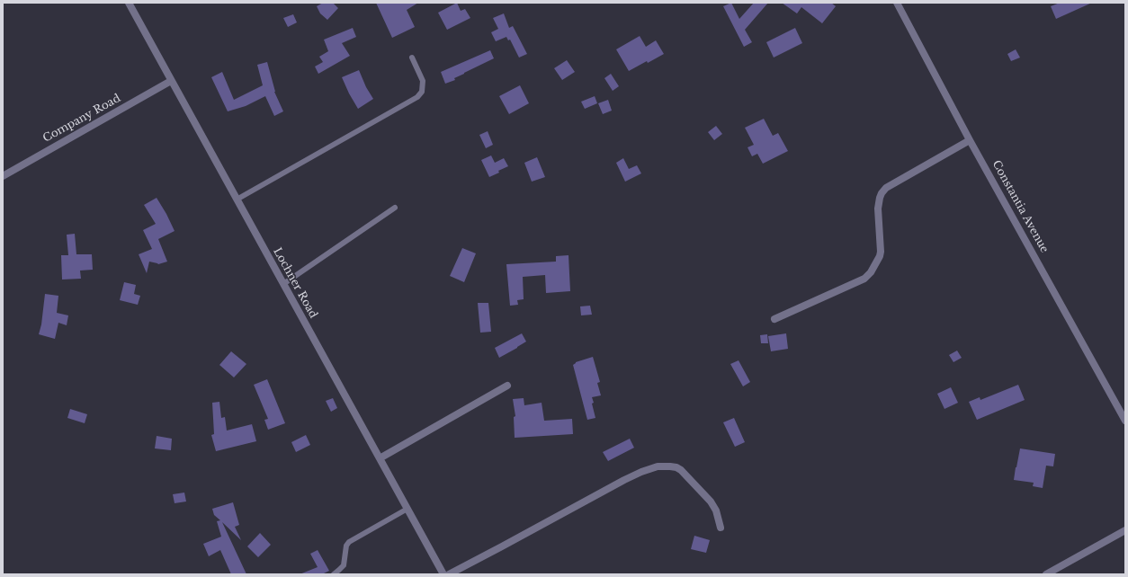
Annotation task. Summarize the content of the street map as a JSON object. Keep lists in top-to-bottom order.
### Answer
{
  "streets": {
    "street": ["Company Road", "Constantia Avenue", "Lochner Road"]
  },
  "crossings": [
    ["Company Road", "Lochner Road"]
  ]
}
